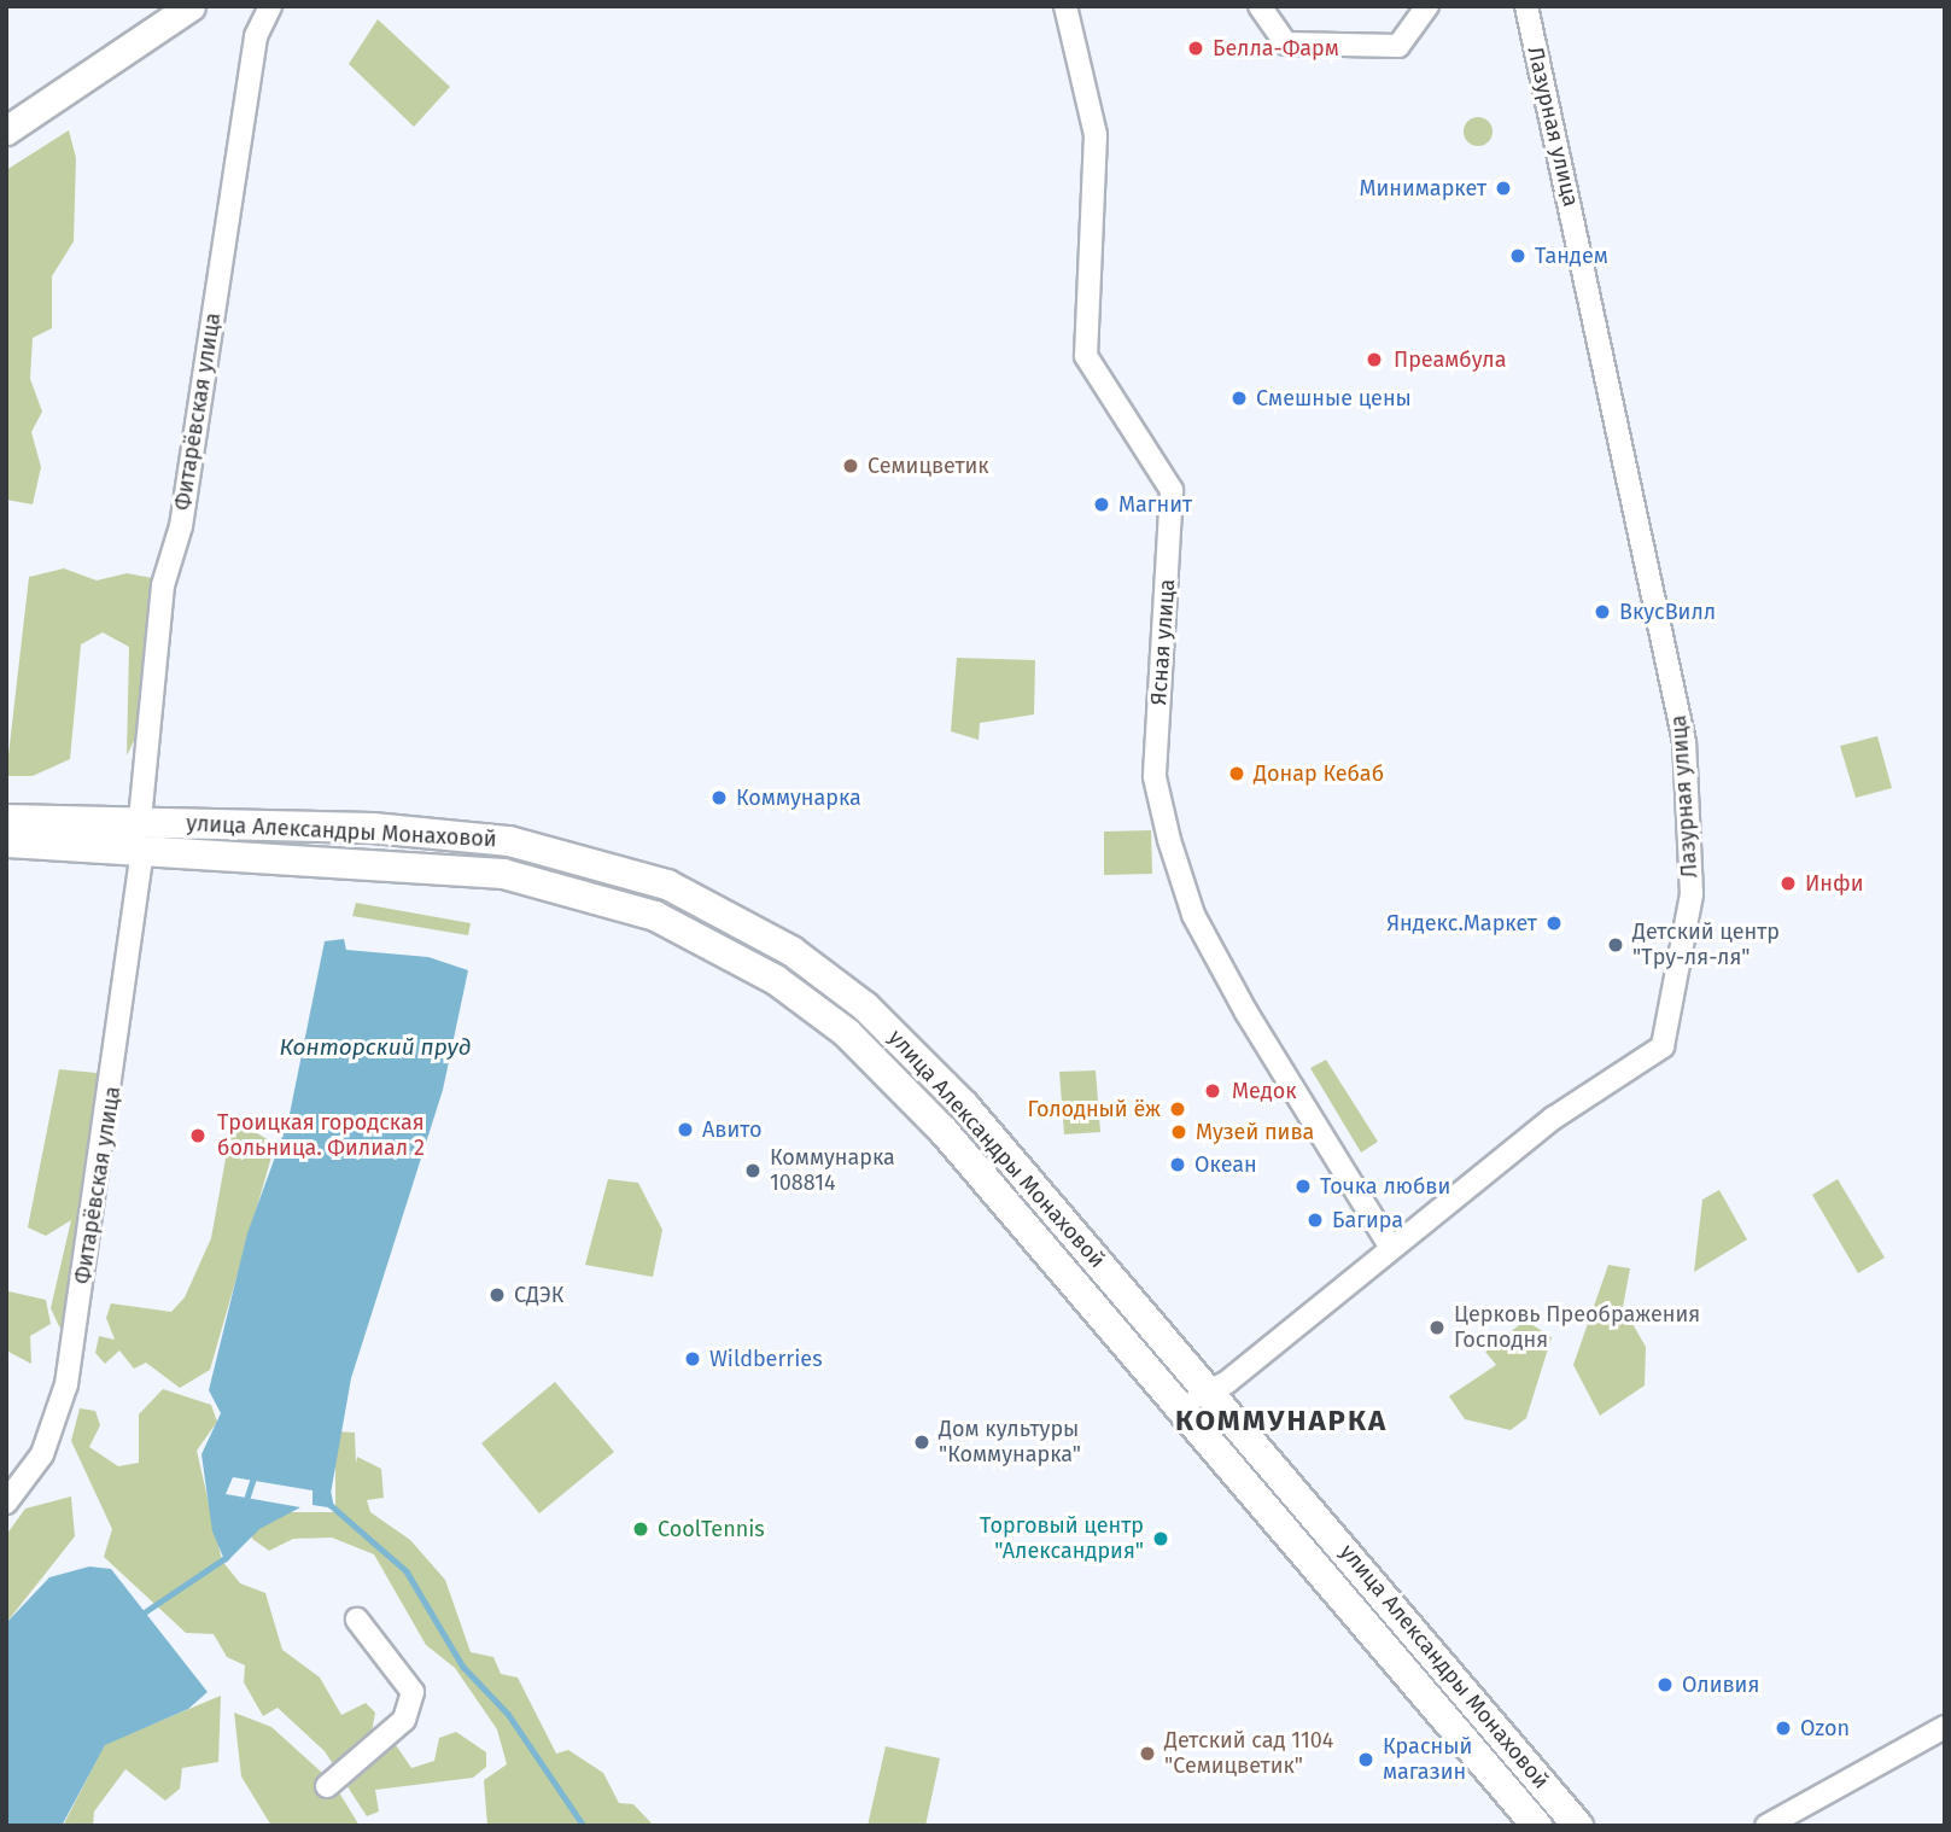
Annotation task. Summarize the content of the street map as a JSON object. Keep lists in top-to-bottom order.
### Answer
{
  "streets": {
    "main road": ["улица Александры Монаховой"],
    "street": ["Лазурная улица", "Фитарёвская улица", "Ясная улица"]
  },
  "crossings": [
    ["Лазурная улица", "Ясная улица"],
    ["Лазурная улица", "улица Александры Монаховой"],
    ["Фитарёвская улица", "улица Александры Монаховой"]
  ],
  "districts": ["КОММУНАРКА"],
  "water": ["Конторский пруд"],
  "places": [
    "Белла-Фарм",
    "Минимаркет",
    "Тандем",
    "Преамбула",
    "Смешные цены",
    "Семицветик",
    "Магнит",
    "ВкусВилл",
    "Донар Кебаб",
    "Коммунарка",
    "Инфи",
    "Яндекс.Маркет",
    "Детский центр \"Тру-ля-ля\"",
    "Медок",
    "Голодный ёж",
    "Авито",
    "Музей пива",
    "Троицкая городская больница. Филиал 2",
    "Океан",
    "Коммунарка 108814",
    "Точка любви",
    "Багира",
    "СДЭК",
    "Церковь Преображения Господня",
    "Wildberries",
    "Дом культуры \"Коммунарка\"",
    "CoolTennis",
    "Торговый центр \"Александрия\"",
    "Оливия",
    "Ozon",
    "Детский сад 1104 \"Семицветик\"",
    "Красный магазин"
  ]
}
